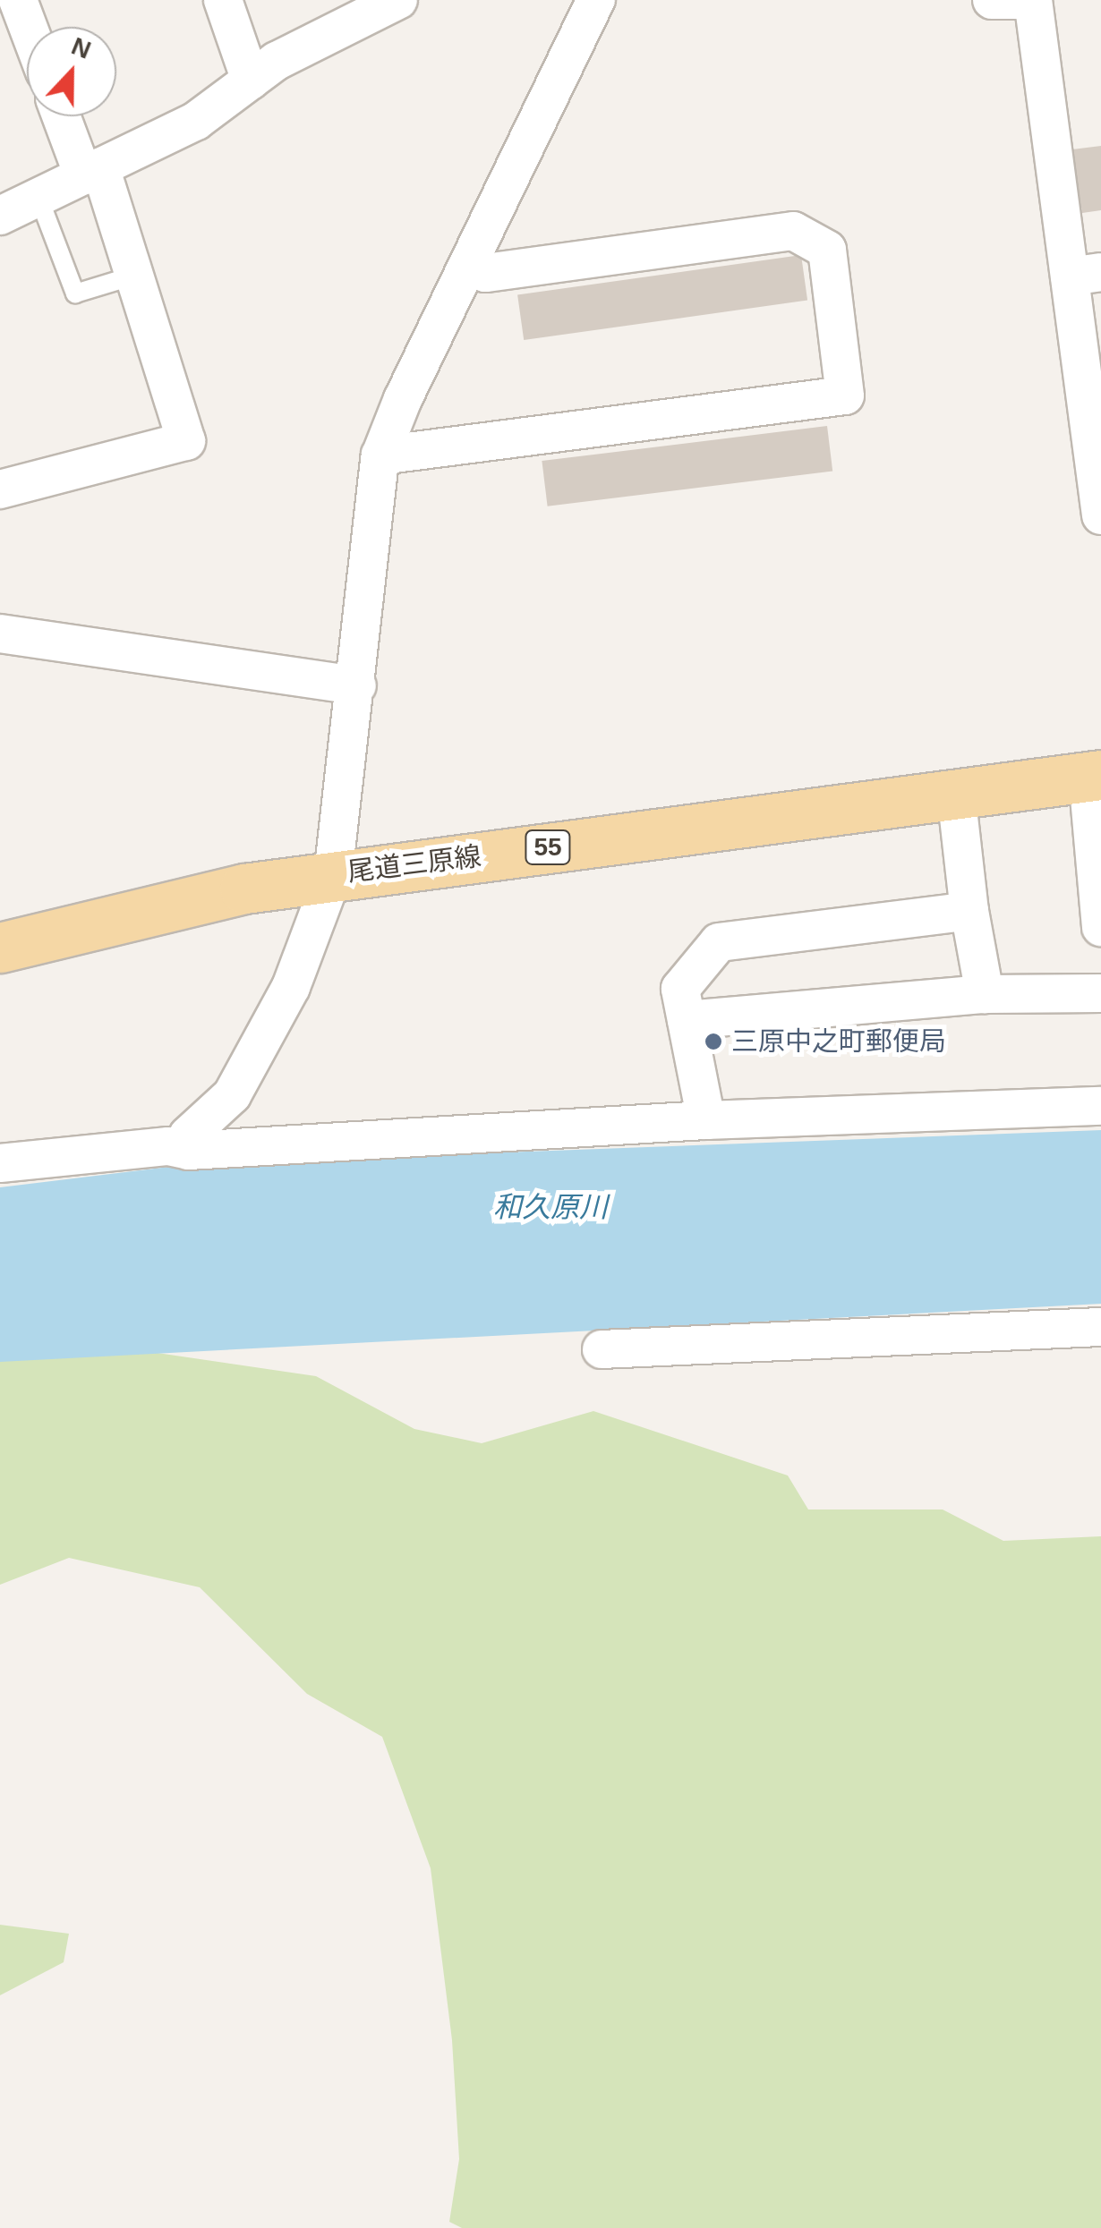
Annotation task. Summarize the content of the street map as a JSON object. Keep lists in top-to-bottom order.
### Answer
{
  "streets": {
    "main road": ["55", "尾道三原線"]
  },
  "water": ["和久原川"],
  "places": ["三原中之町郵便局"],
  "north": "top"
}
